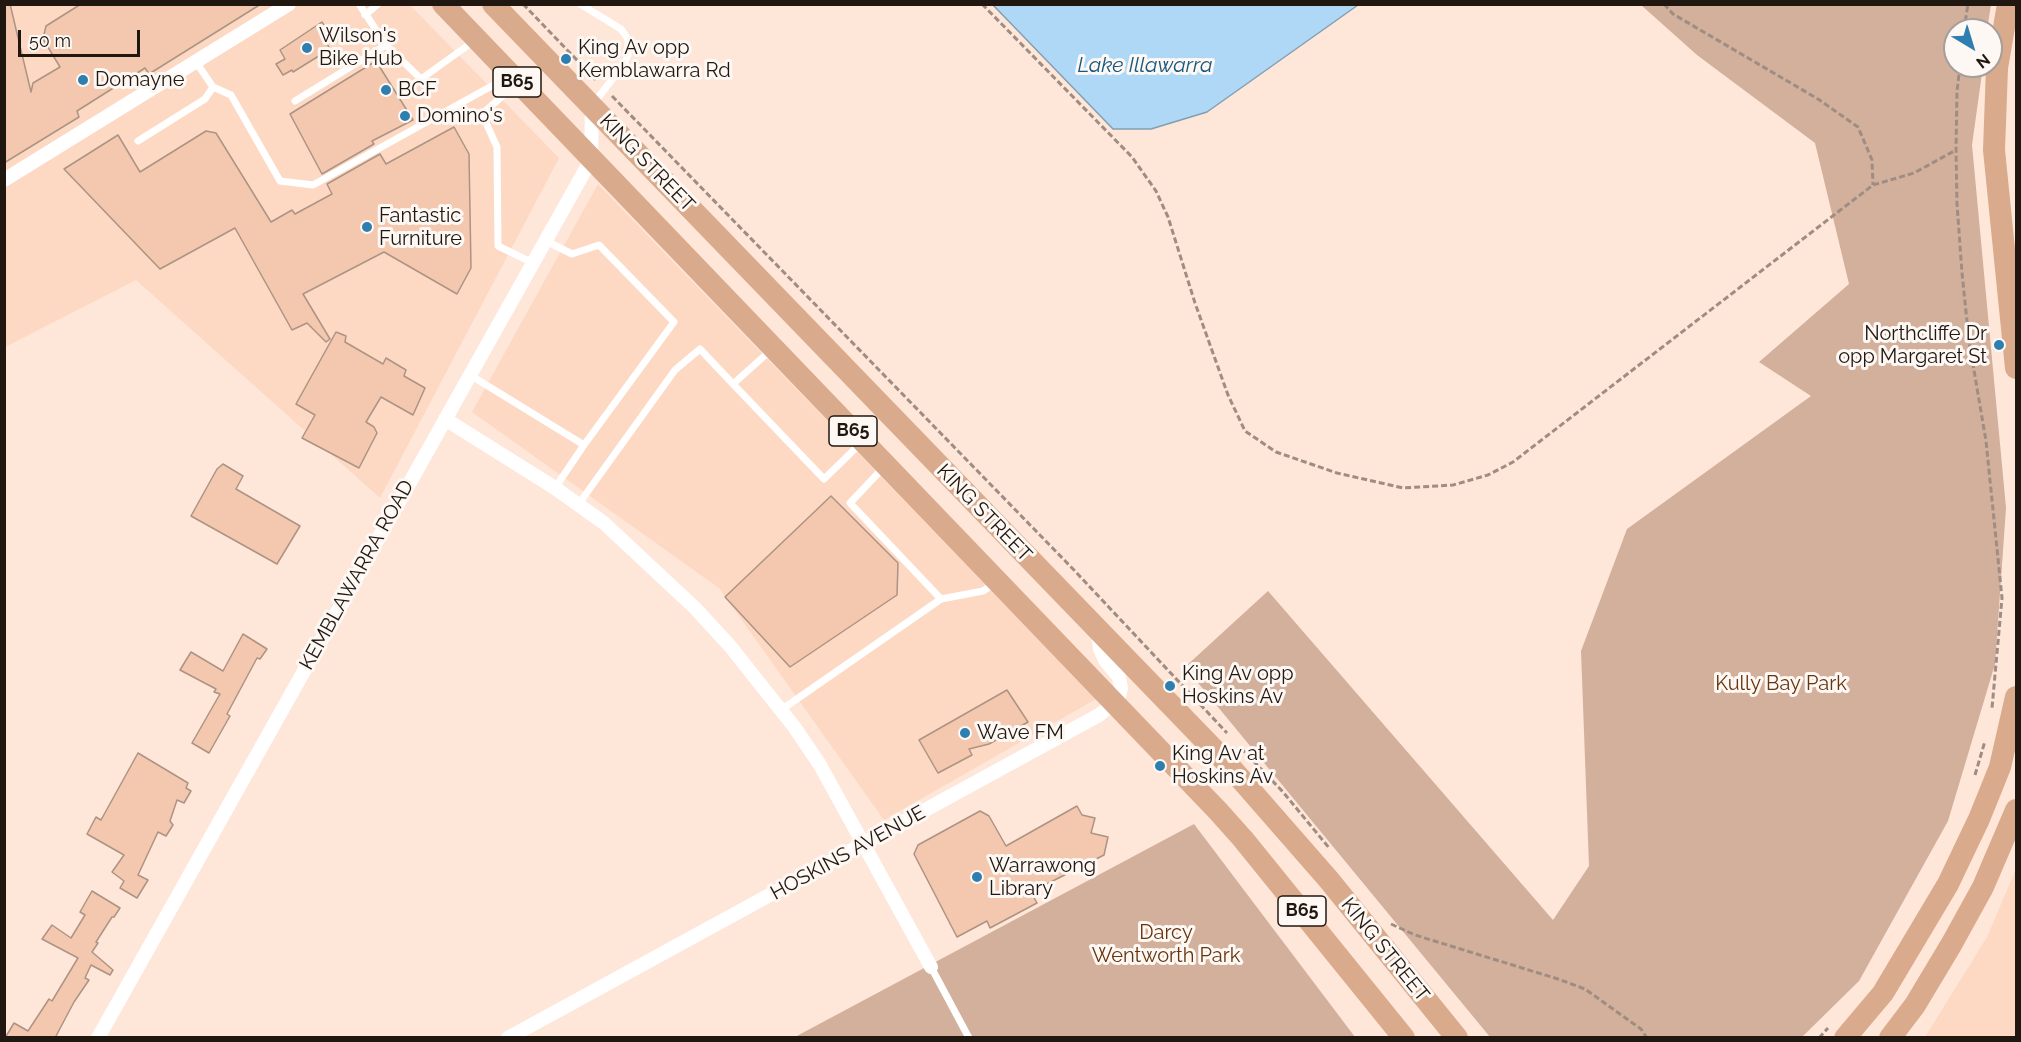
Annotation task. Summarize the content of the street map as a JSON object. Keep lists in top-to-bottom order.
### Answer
{
  "streets": {
    "main road": ["B65", "KING STREET"],
    "street": ["KEMBLAWARRA ROAD", "HOSKINS AVENUE"]
  },
  "crossings": [
    ["KING STREET", "KEMBLAWARRA ROAD"],
    ["KING STREET", "HOSKINS AVENUE"]
  ],
  "water": ["Lake Illawarra"],
  "parks": ["Kully Bay Park", "Darcy Wentworth Park"],
  "places": [
    "Wilson's Bike Hub",
    "King Av opp Kemblawarra Rd",
    "Domayne",
    "BCF",
    "Domino's",
    "Fantastic Furniture",
    "Northcliffe Dr opp Margaret St",
    "King Av opp Hoskins Av",
    "Wave FM",
    "King Av at Hoskins Av",
    "Warrawong Library"
  ],
  "scale_bar": "50 m",
  "north": "bottom right"
}
